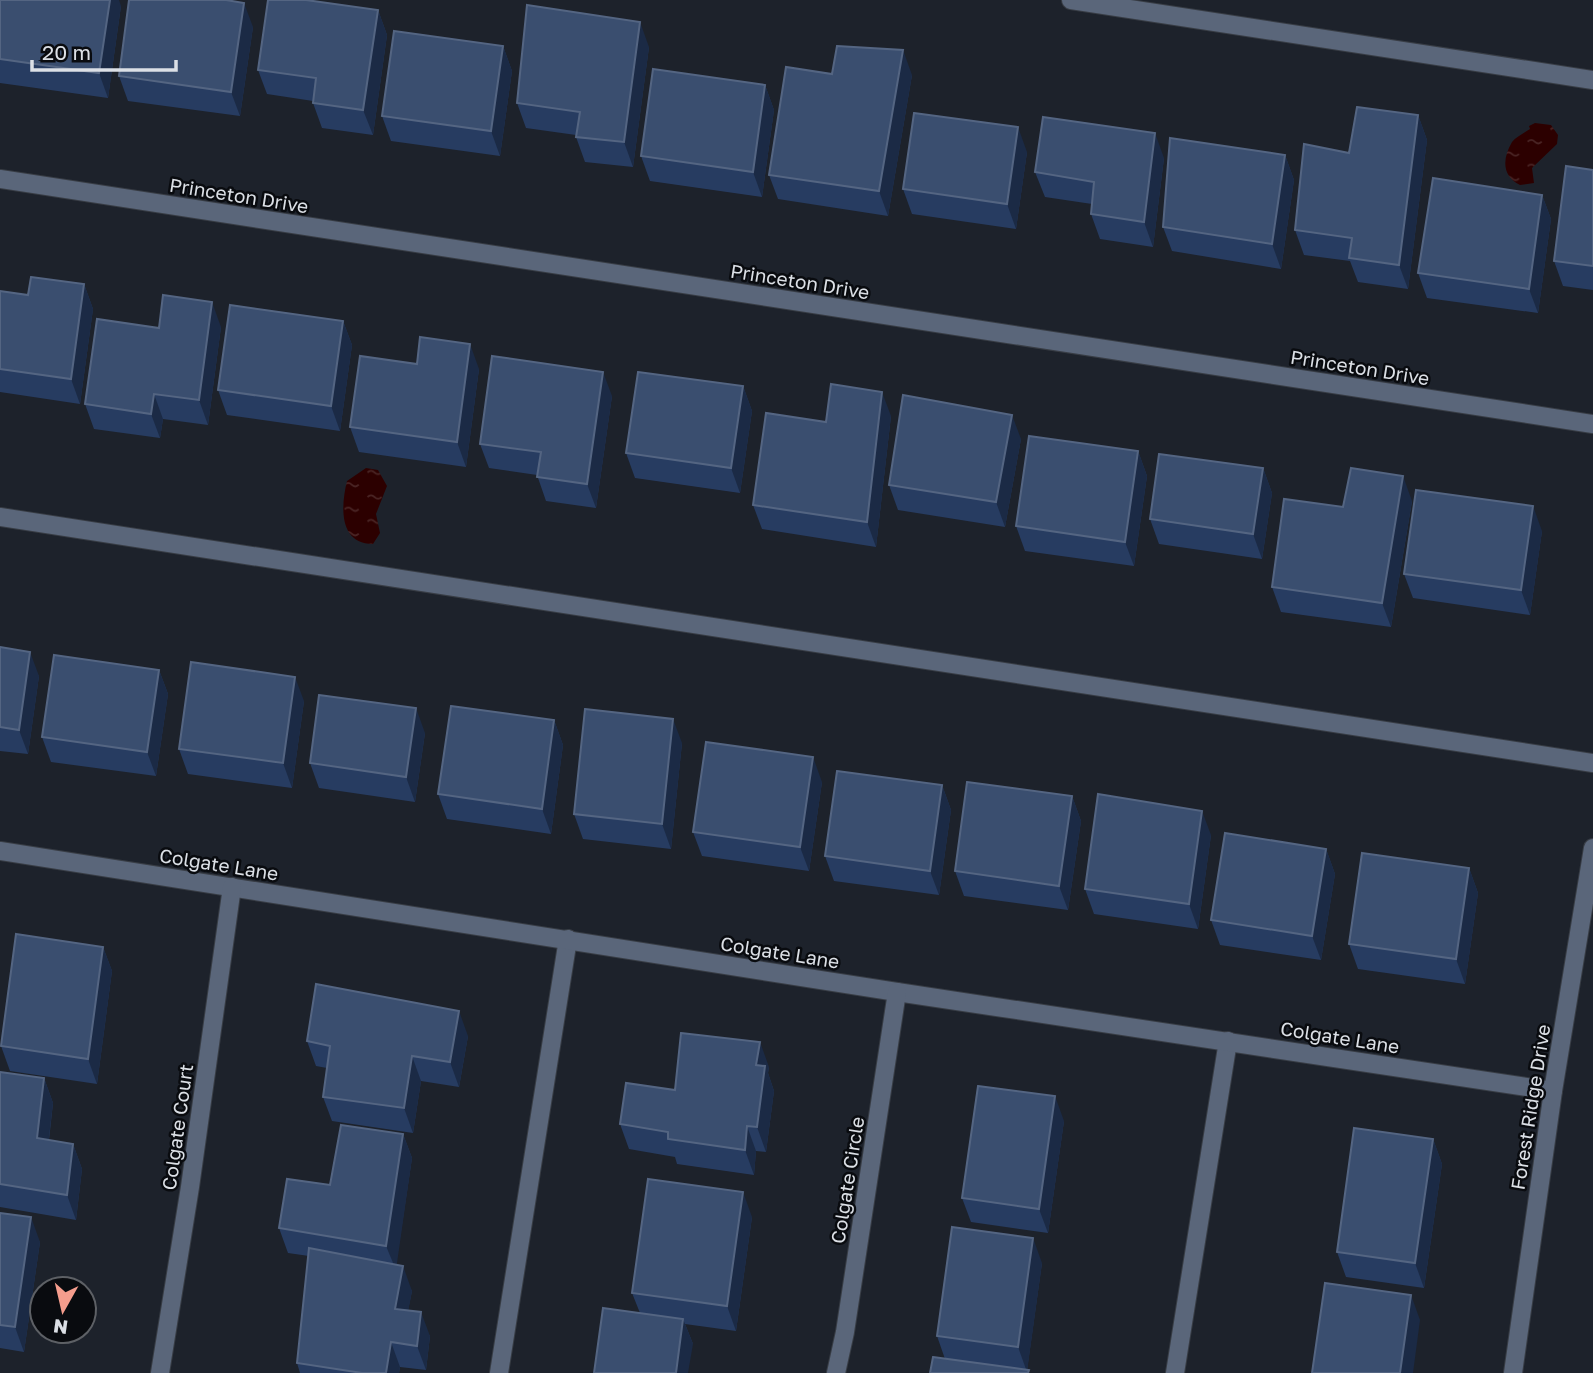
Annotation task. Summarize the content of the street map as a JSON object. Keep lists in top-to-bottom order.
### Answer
{
  "streets": {
    "street": [
      "Princeton Drive",
      "Colgate Lane",
      "Forest Ridge Drive",
      "Colgate Court",
      "Colgate Circle"
    ]
  },
  "crossings": [
    ["Colgate Lane", "Forest Ridge Drive"],
    ["Colgate Lane", "Colgate Court"],
    ["Colgate Lane", "Colgate Circle"]
  ],
  "scale_bar": "20 m",
  "north": "bottom"
}
